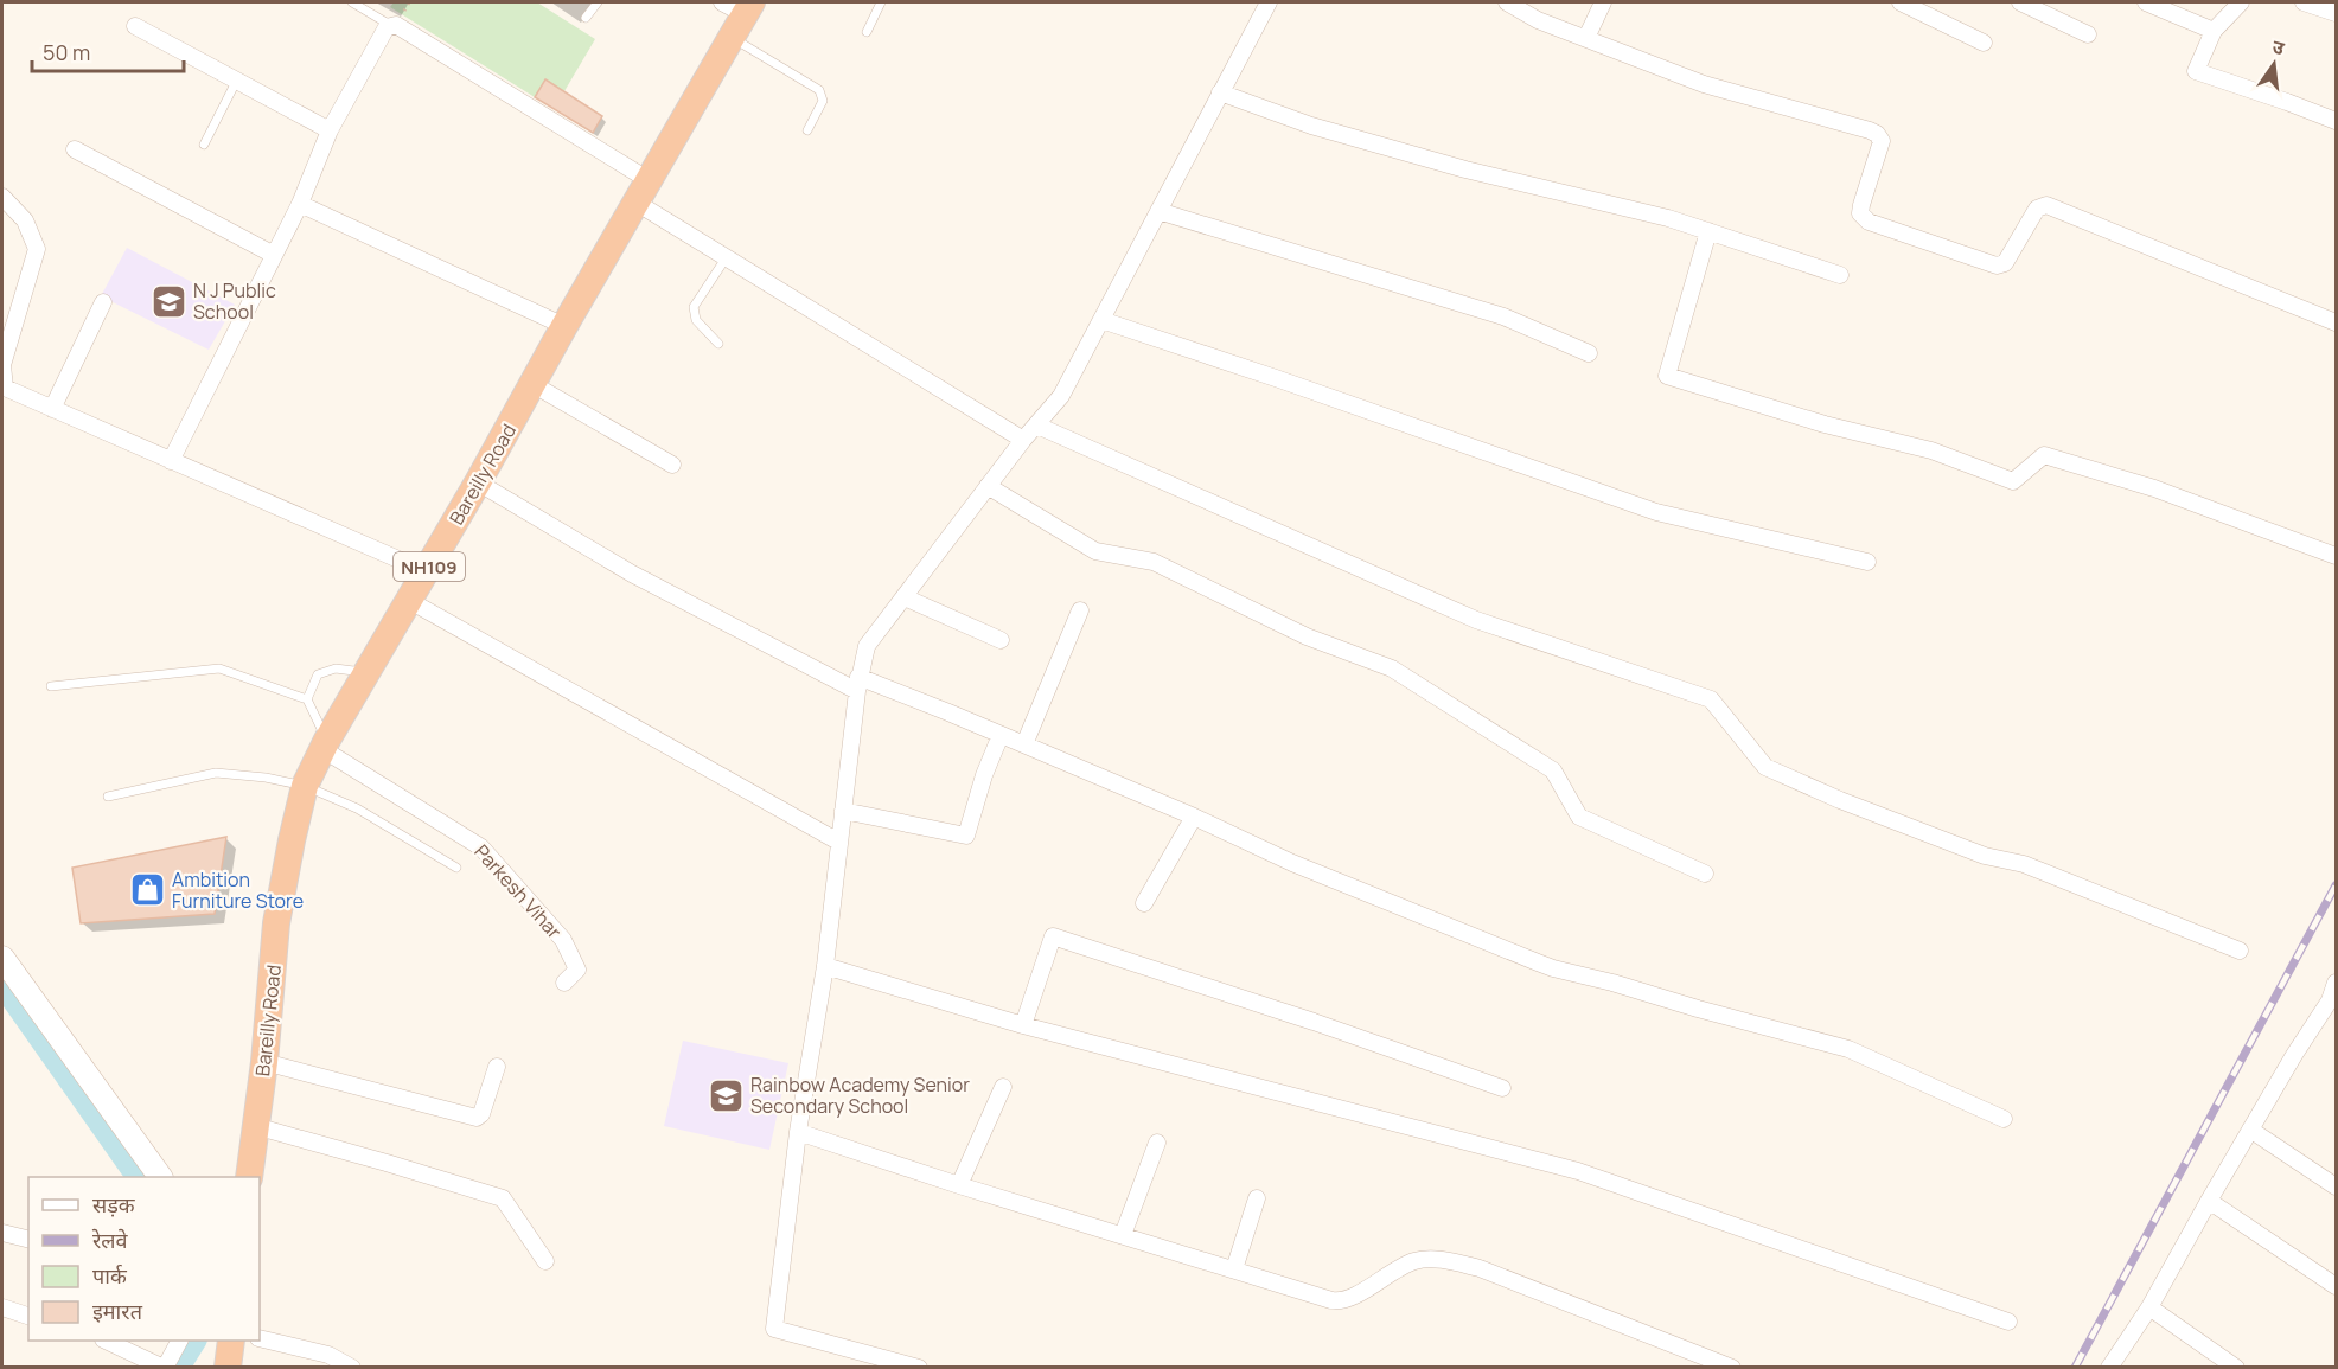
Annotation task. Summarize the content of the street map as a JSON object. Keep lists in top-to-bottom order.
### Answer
{
  "streets": {
    "highway": ["Bareilly Road", "NH109"],
    "street": ["Parkesh Vihar"]
  },
  "crossings": [
    ["Bareilly Road", "Parkesh Vihar"]
  ],
  "places": {
    "school or university": ["N J Public School", "Rainbow Academy Senior Secondary School"],
    "shop": ["Ambition Furniture Store"]
  },
  "legend": [
    "सड़क",
    "रेलवे",
    "पार्क",
    "इमारत"
  ],
  "scale_bar": "50 m",
  "north": "top"
}
